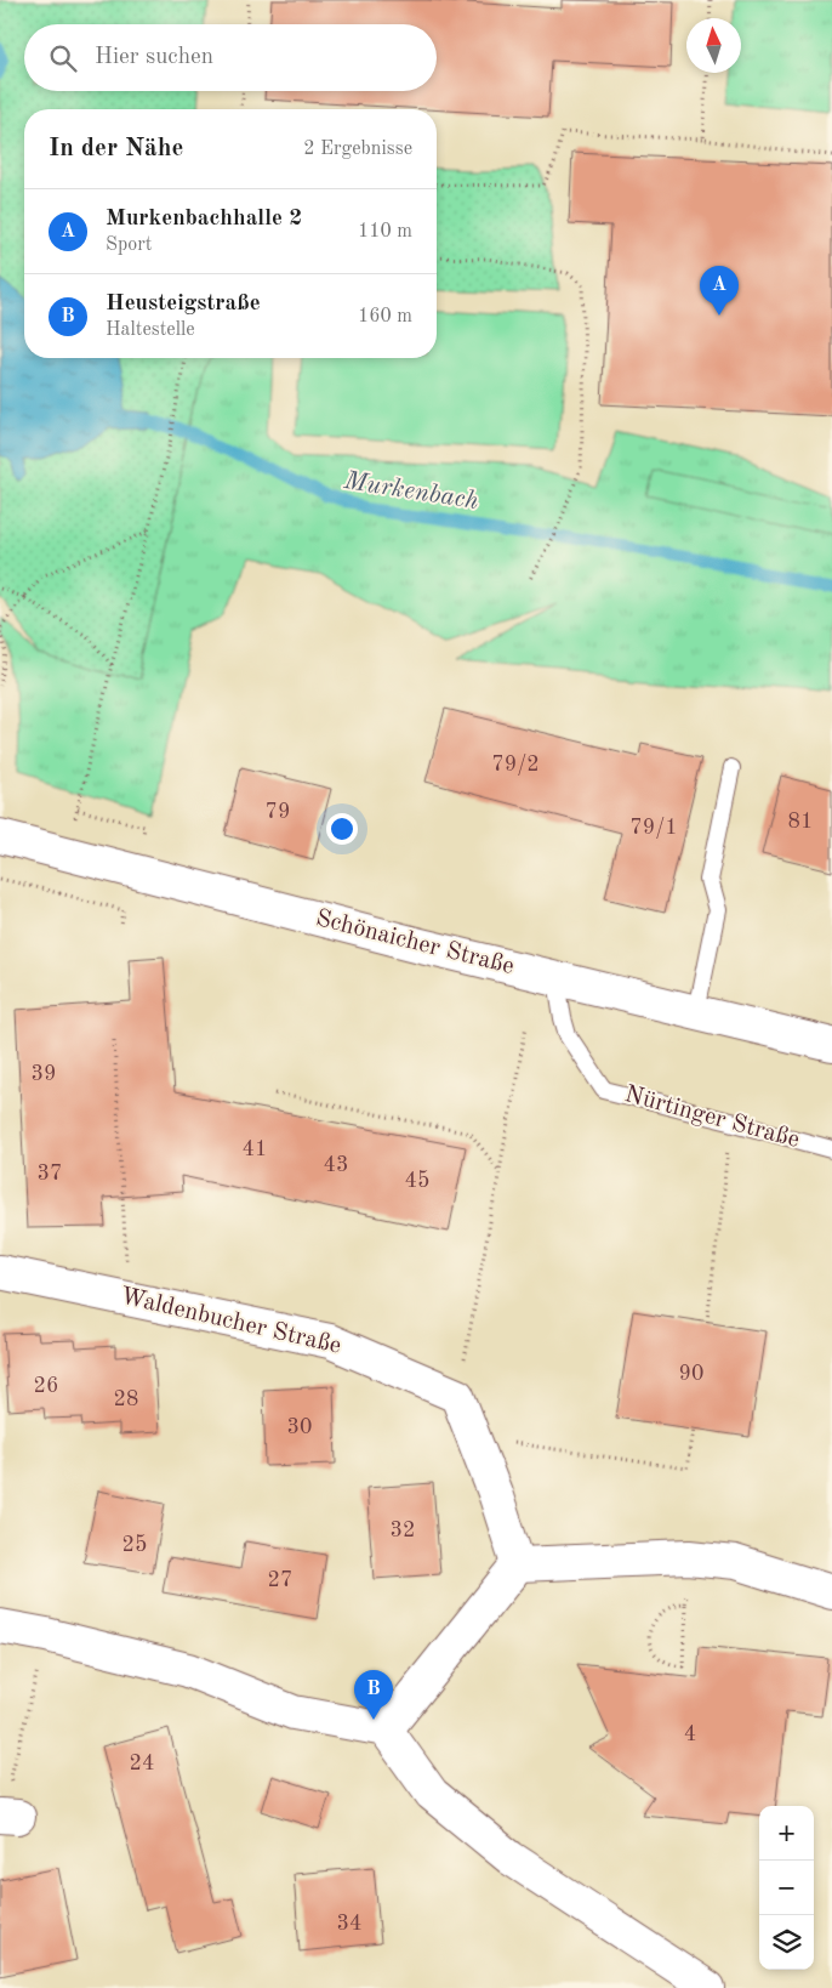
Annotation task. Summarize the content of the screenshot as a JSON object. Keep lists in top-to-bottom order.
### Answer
{
  "streets": {
    "street": ["Schönaicher Straße", "Waldenbucher Straße"],
    "lane": ["Nürtinger Straße"]
  },
  "crossings": [
    ["Schönaicher Straße", "Nürtinger Straße"]
  ],
  "water": ["Murkenbach"],
  "house_numbers": [
    "79/2",
    "79",
    "81",
    "79/1",
    "39",
    "41",
    "43",
    "37",
    "45",
    "90",
    "26",
    "28",
    "30",
    "32",
    "25",
    "27",
    "4",
    "24",
    "34"
  ],
  "north": "top",
  "page": {
    "search": "Hier suchen",
    "heading": ["In der Nähe", "2 Ergebnisse"],
    "list": [
      {
        "mark": "A",
        "name": "Murkenbachhalle 2",
        "note": "Sport",
        "value": "110 m"
      },
      {
        "mark": "B",
        "name": "Heusteigstraße",
        "note": "Haltestelle",
        "value": "160 m"
      }
    ],
    "pins": ["A", "B"],
    "map_buttons": ["+", "−"]
  }
}
